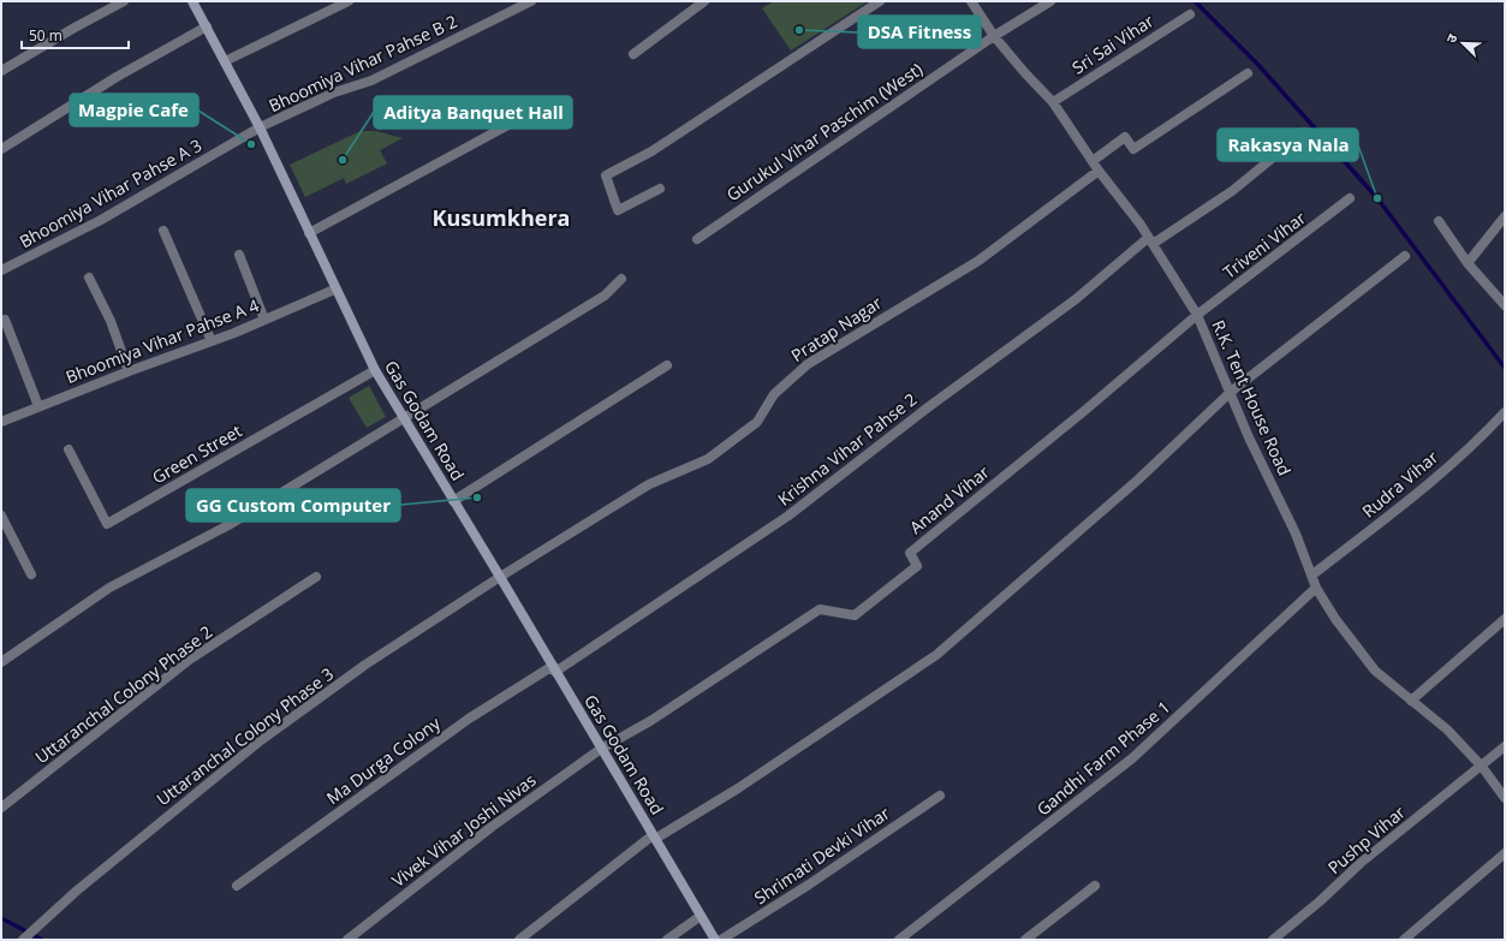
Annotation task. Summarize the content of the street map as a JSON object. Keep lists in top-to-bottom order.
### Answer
{
  "streets": {
    "main road": ["Gas Godam Road"],
    "street": [
      "Sri Sai Vihar",
      "Bhoomiya Vihar Pahse B 2",
      "Gurukul Vihar Paschim (West)",
      "Bhoomiya Vihar Pahse A 3",
      "Triveni Vihar",
      "Pratap Nagar",
      "Bhoomiya Vihar Pahse A 4",
      "R.K. Tent House Road",
      "Krishna Vihar Pahse 2",
      "Green Street",
      "Rudra Vihar",
      "Anand Vihar",
      "Uttaranchal Colony Phase 2",
      "Uttaranchal Colony Phase 3",
      "Gandhi Farm Phase 1",
      "Ma Durga Colony",
      "Vivek Vihar Joshi Nivas",
      "Pushp Vihar",
      "Shrimati Devki Vihar"
    ]
  },
  "crossings": [
    ["Sri Sai Vihar", "R.K. Tent House Road"],
    ["Bhoomiya Vihar Pahse B 2", "Bhoomiya Vihar Pahse A 3"],
    ["Bhoomiya Vihar Pahse B 2", "Gas Godam Road"],
    ["Gurukul Vihar Paschim (West)", "R.K. Tent House Road"],
    ["Bhoomiya Vihar Pahse A 3", "Gas Godam Road"],
    ["Triveni Vihar", "R.K. Tent House Road"],
    ["Triveni Vihar", "Anand Vihar"],
    ["Pratap Nagar", "R.K. Tent House Road"],
    ["Pratap Nagar", "Gas Godam Road"],
    ["Pratap Nagar", "Uttaranchal Colony Phase 3"],
    ["Bhoomiya Vihar Pahse A 4", "Gas Godam Road"],
    ["R.K. Tent House Road", "Krishna Vihar Pahse 2"],
    ["R.K. Tent House Road", "Rudra Vihar"],
    ["R.K. Tent House Road", "Anand Vihar"],
    ["R.K. Tent House Road", "Gandhi Farm Phase 1"],
    ["R.K. Tent House Road", "Pushp Vihar"],
    ["Gas Godam Road", "Krishna Vihar Pahse 2"],
    ["Gas Godam Road", "Green Street"],
    ["Gas Godam Road", "Anand Vihar"],
    ["Gas Godam Road", "Uttaranchal Colony Phase 3"],
    ["Gas Godam Road", "Ma Durga Colony"],
    ["Gas Godam Road", "Vivek Vihar Joshi Nivas"],
    ["Krishna Vihar Pahse 2", "Ma Durga Colony"],
    ["Anand Vihar", "Vivek Vihar Joshi Nivas"]
  ],
  "districts": ["Kusumkhera"],
  "places": [
    "DSA Fitness",
    "Magpie Cafe",
    "Aditya Banquet Hall",
    "Rakasya Nala",
    "GG Custom Computer"
  ],
  "scale_bar": "50 m",
  "north": "top left"
}
